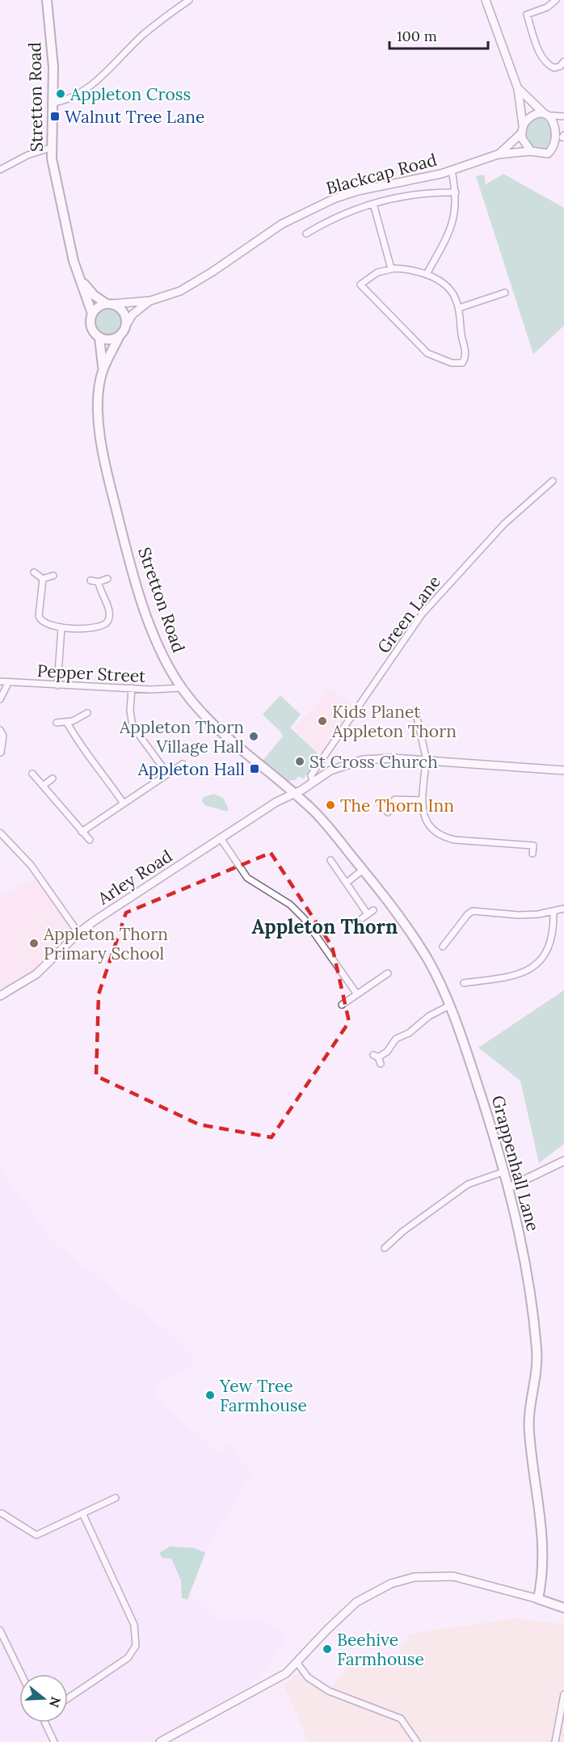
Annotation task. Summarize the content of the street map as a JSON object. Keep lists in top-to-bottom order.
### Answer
{
  "streets": {
    "main road": ["Stretton Road", "Grappenhall Lane"],
    "street": [
      "Blackcap Road",
      "Green Lane",
      "Pepper Street",
      "Arley Road"
    ]
  },
  "crossings": [
    ["Stretton Road", "Blackcap Road"],
    ["Stretton Road", "Pepper Street"],
    ["Stretton Road", "Arley Road"],
    ["Stretton Road", "Grappenhall Lane"],
    ["Green Lane", "Arley Road"],
    ["Arley Road", "Grappenhall Lane"]
  ],
  "districts": ["Appleton Thorn"],
  "places": {
    "other": [
      "Appleton Cross",
      "Kids Planet Appleton Thorn",
      "Appleton Thorn Village Hall",
      "St Cross Church",
      "The Thorn Inn",
      "Appleton Thorn Primary School",
      "Yew Tree Farmhouse",
      "Beehive Farmhouse"
    ],
    "transit": ["Walnut Tree Lane", "Appleton Hall"]
  },
  "scale_bar": "100 m",
  "north": "right"
}
